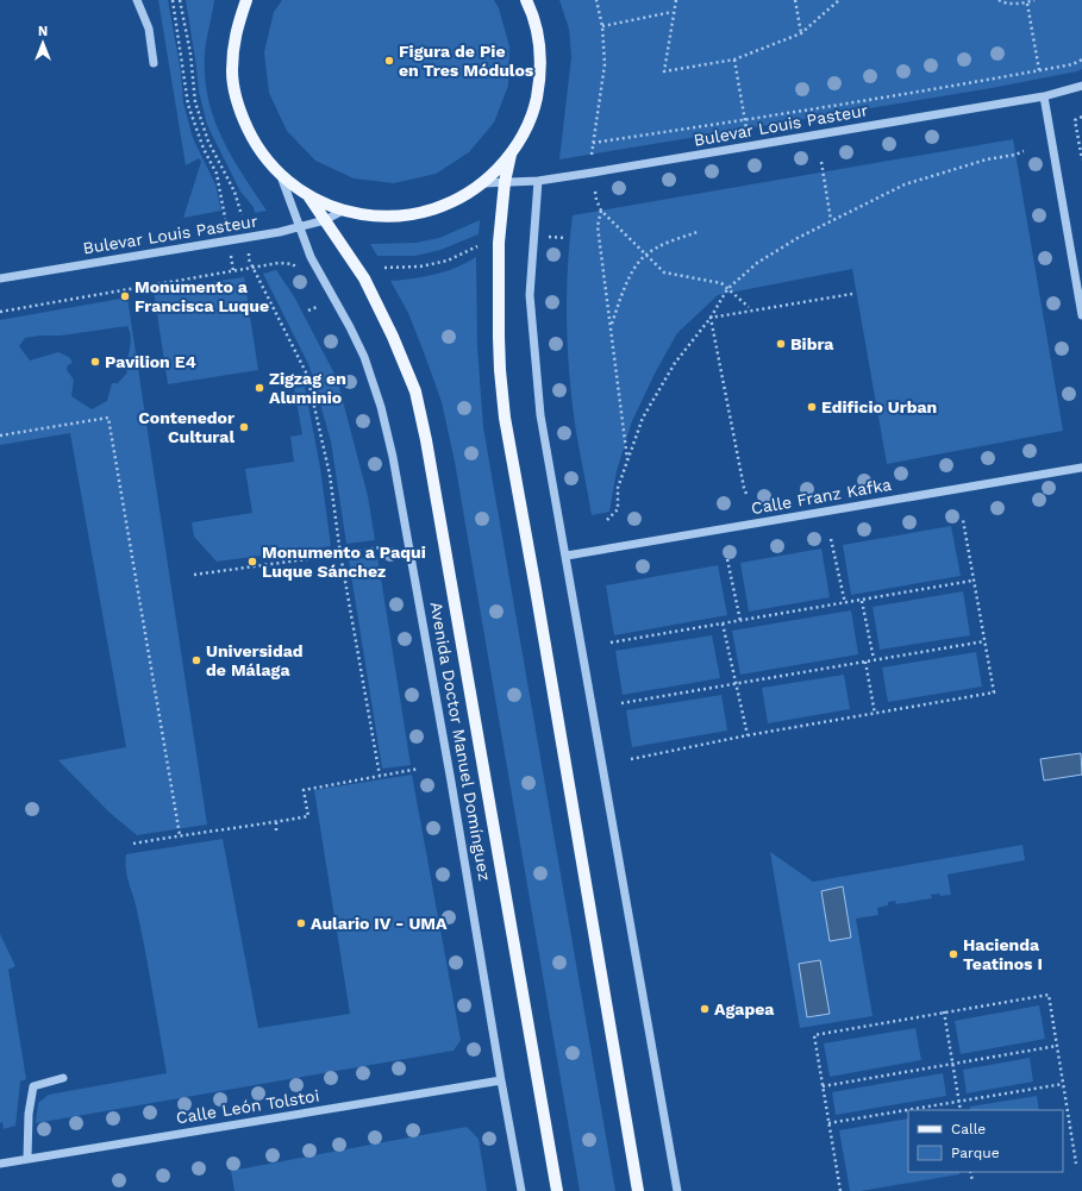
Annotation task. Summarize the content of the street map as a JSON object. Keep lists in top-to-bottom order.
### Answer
{
  "streets": {
    "main road": ["Avenida Doctor Manuel Domínguez"],
    "street": ["Bulevar Louis Pasteur", "Calle Franz Kafka", "Calle León Tolstoi"]
  },
  "crossings": [
    ["Bulevar Louis Pasteur", "Avenida Doctor Manuel Domínguez"],
    ["Avenida Doctor Manuel Domínguez", "Calle León Tolstoi"]
  ],
  "places": [
    "Figura de Pie en Tres Módulos",
    "Monumento a Francisca Luque",
    "Bibra",
    "Pavilion E4",
    "Zigzag en Aluminio",
    "Edificio Urban",
    "Contenedor Cultural",
    "Monumento a Paqui Luque Sánchez",
    "Universidad de Málaga",
    "Aulario IV - UMA",
    "Hacienda Teatinos I",
    "Agapea"
  ],
  "legend": ["Calle", "Parque"],
  "north": "top"
}
